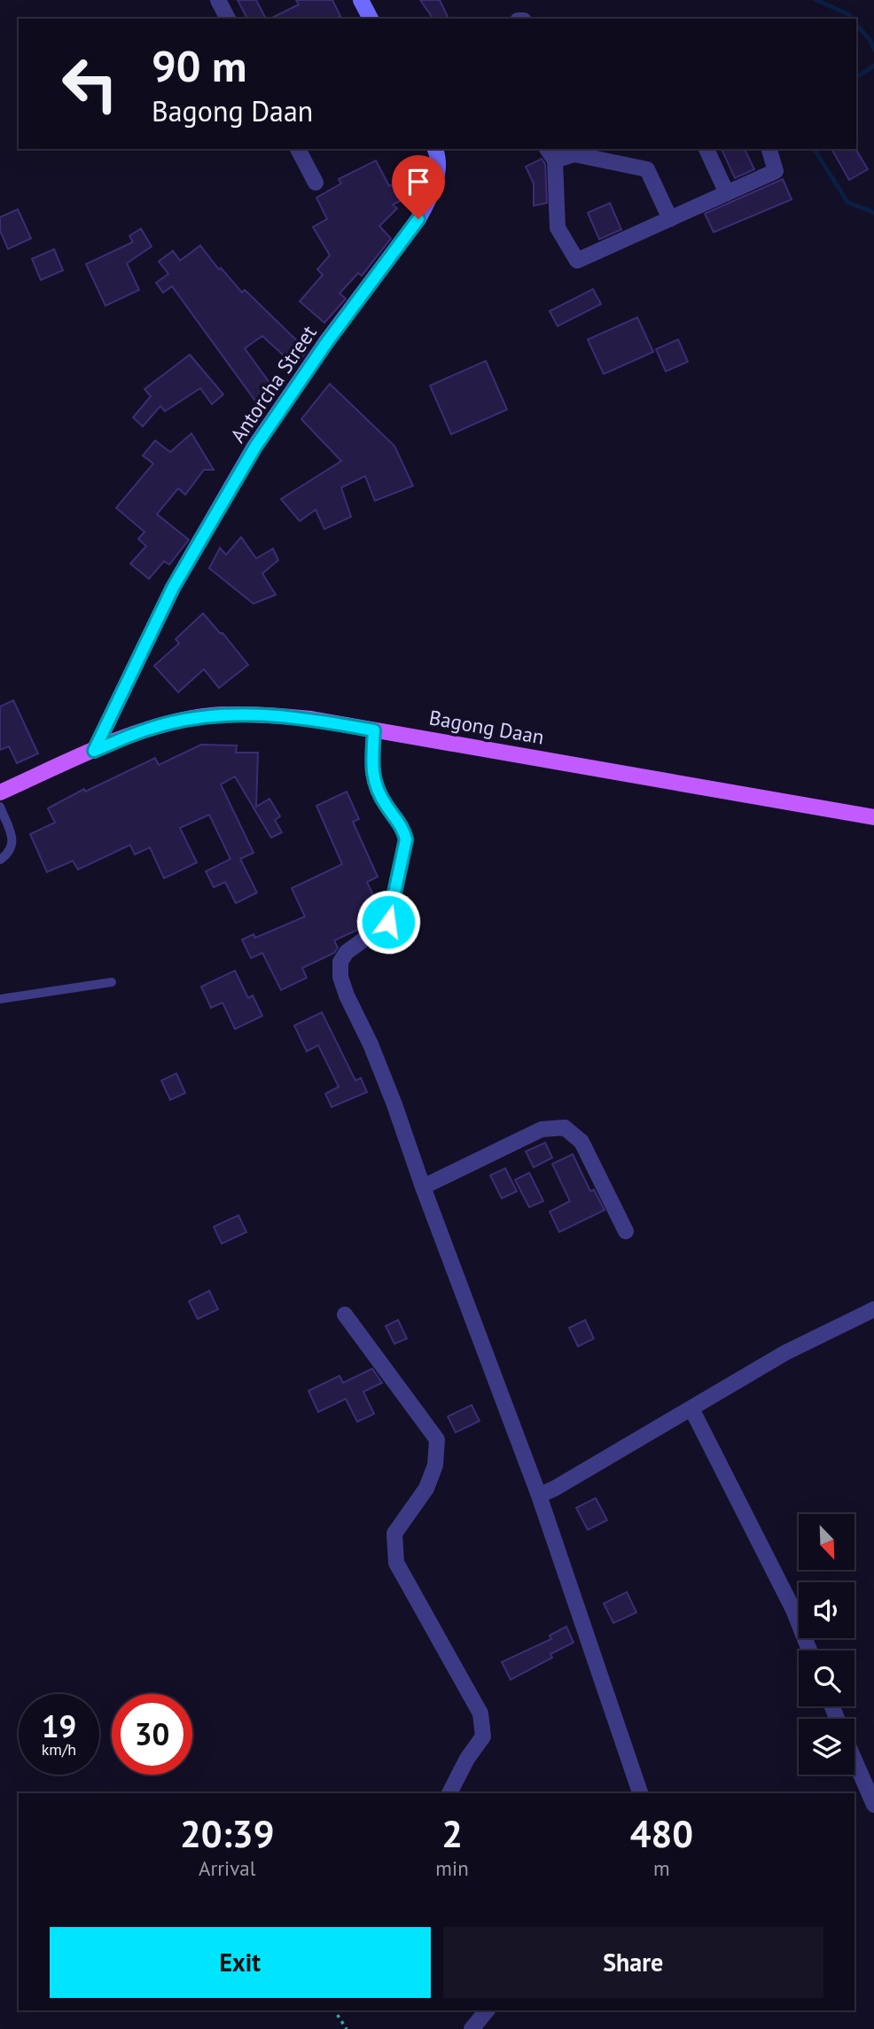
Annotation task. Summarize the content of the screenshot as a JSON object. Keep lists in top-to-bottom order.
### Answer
{
  "streets": {
    "main road": ["Antorcha Street", "Bagong Daan"]
  },
  "crossings": [
    ["Antorcha Street", "Bagong Daan"]
  ],
  "north": "bottom right",
  "page": {
    "turn": ["90 m", "Bagong Daan"],
    "speed": "19 km/h",
    "limit": "30",
    "eta": [
      "20:39",
      "Arrival",
      "2",
      "min",
      "480",
      "m"
    ],
    "buttons": ["Exit", "Share"]
  }
}
